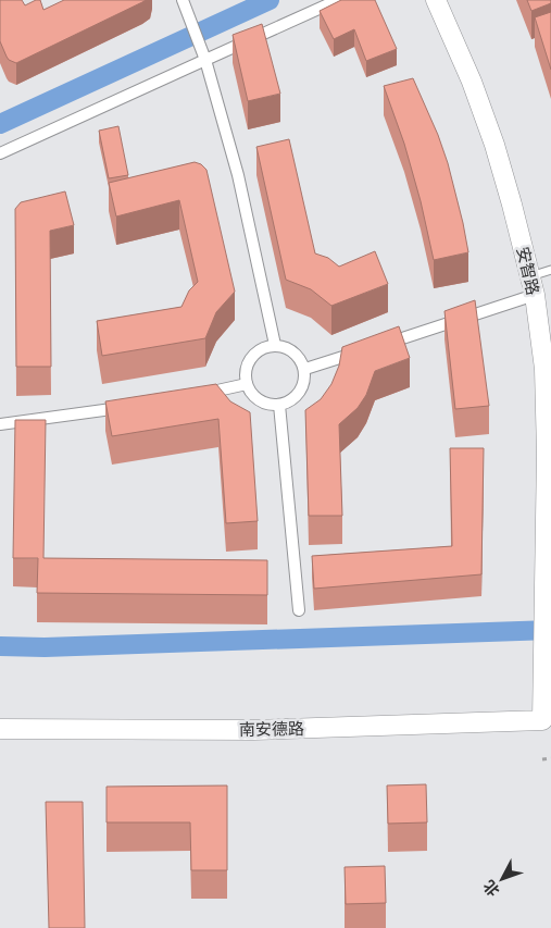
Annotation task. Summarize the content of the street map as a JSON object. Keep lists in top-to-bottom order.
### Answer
{
  "streets": {
    "street": ["安智路", "南安德路"]
  },
  "crossings": [
    ["安智路", "南安德路"]
  ],
  "north": "bottom left"
}
